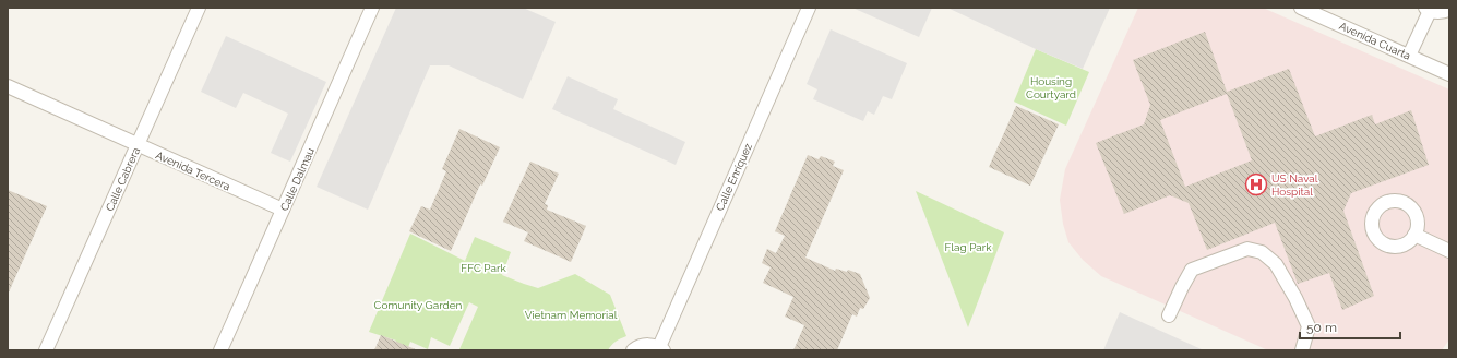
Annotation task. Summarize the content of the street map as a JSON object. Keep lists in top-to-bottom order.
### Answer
{
  "streets": {
    "street": [
      "Avenida Cuarta",
      "Avenida Tercera",
      "Calle Enríquez",
      "Calle Cabrera",
      "Calle Dalmau"
    ]
  },
  "crossings": [
    ["Avenida Tercera", "Calle Cabrera"],
    ["Avenida Tercera", "Calle Dalmau"]
  ],
  "parks": [
    "Housing Courtyard",
    "Flag Park",
    "FFC Park",
    "Comunity Garden",
    "Vietnam Memorial"
  ],
  "places": {
    "hospital": ["US Naval Hospital"]
  },
  "scale_bar": "50 m"
}
